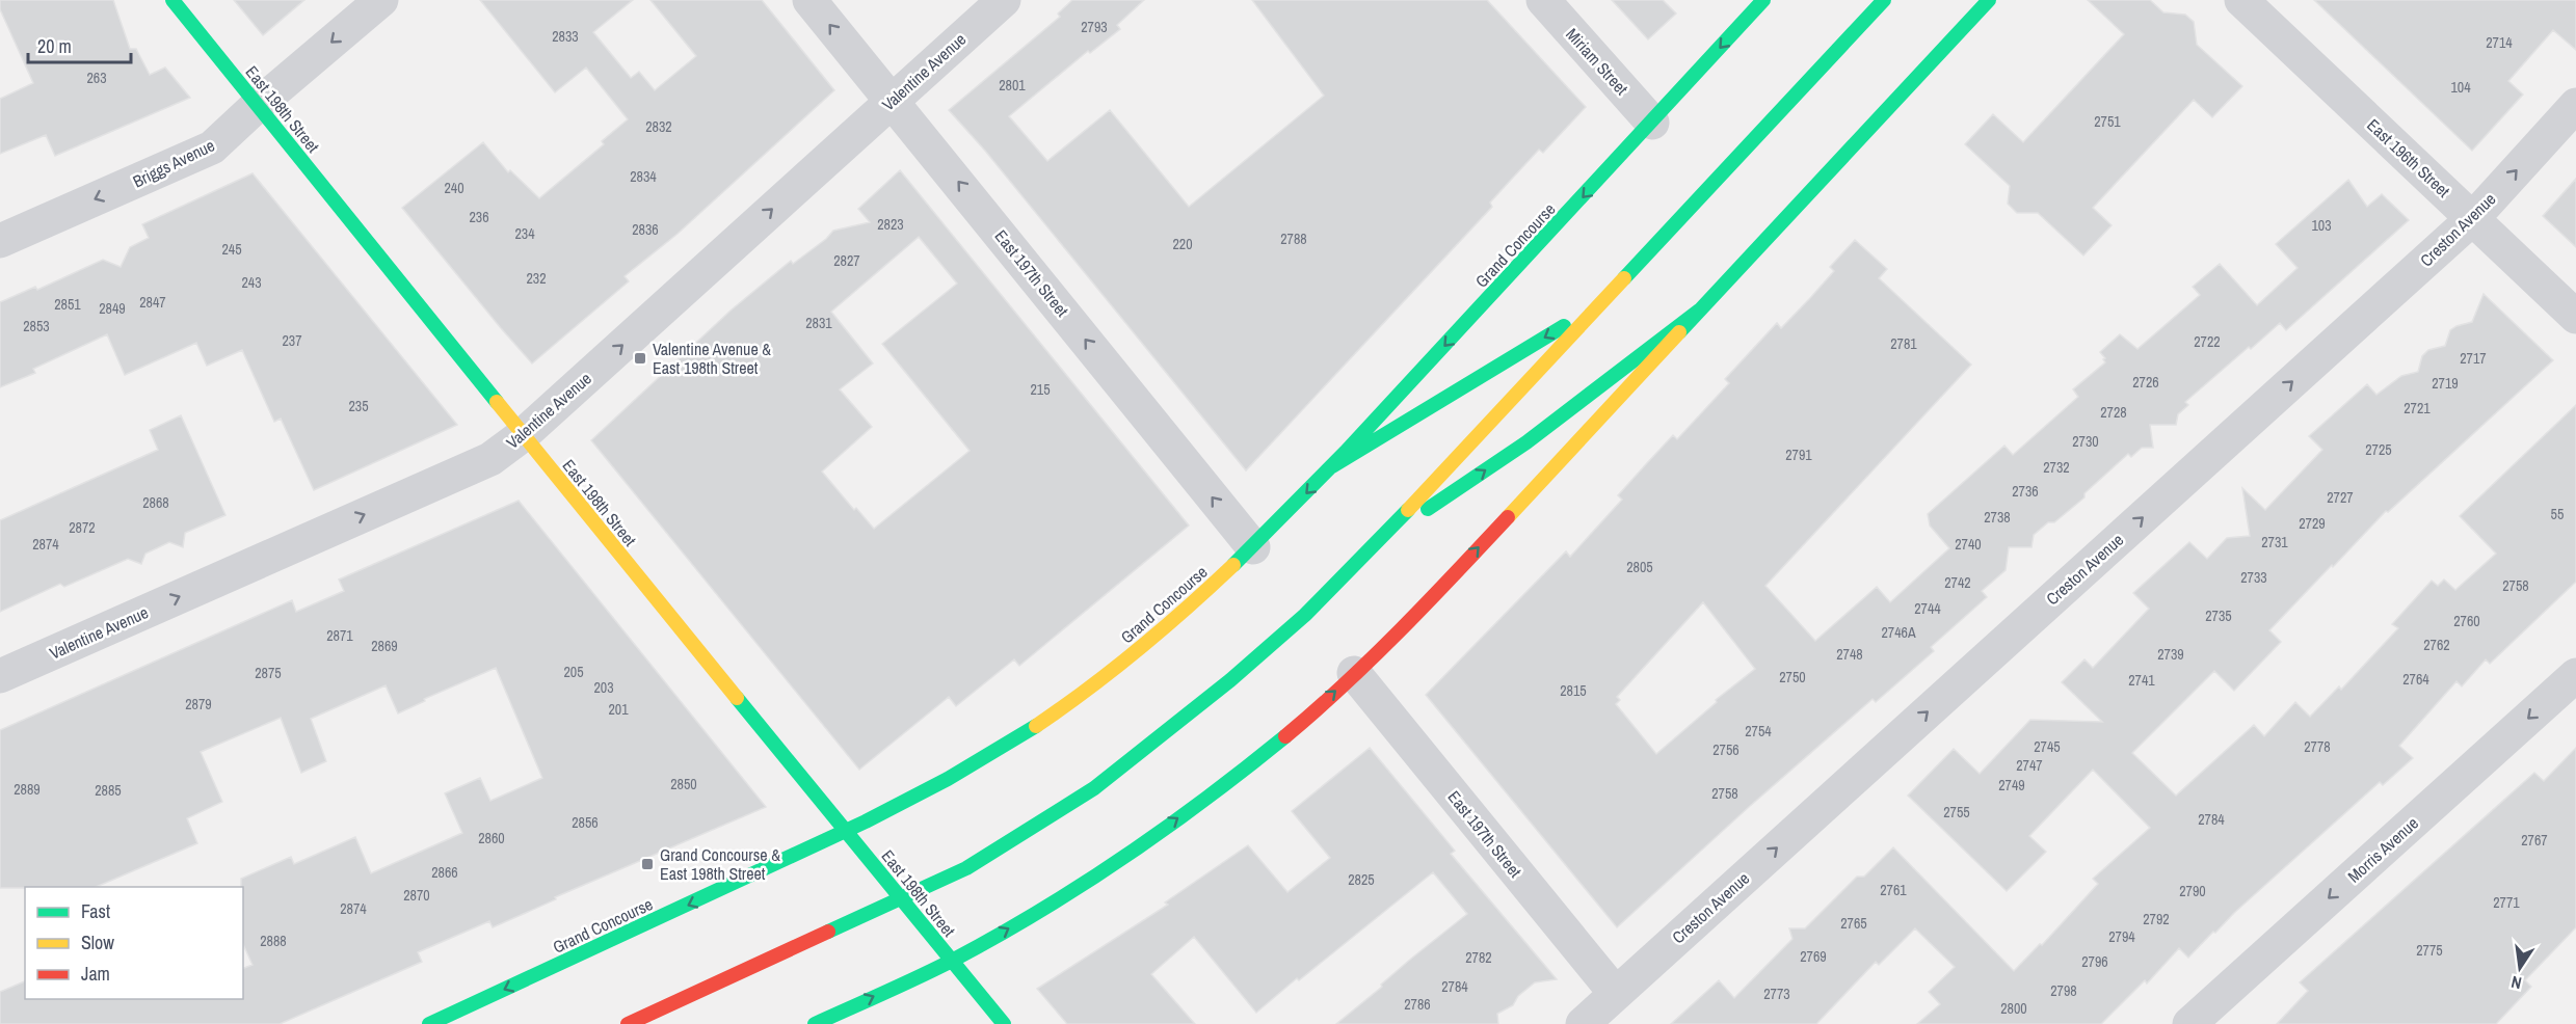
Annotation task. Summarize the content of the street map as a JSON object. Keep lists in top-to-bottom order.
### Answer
{
  "streets": {
    "street": [
      "Miriam Street",
      "Valentine Avenue",
      "East 198th Street",
      "East 196th Street",
      "Briggs Avenue",
      "Creston Avenue",
      "Grand Concourse",
      "East 197th Street",
      "Morris Avenue"
    ]
  },
  "crossings": [
    ["Miriam Street", "Grand Concourse"],
    ["Valentine Avenue", "East 198th Street"],
    ["Valentine Avenue", "East 197th Street"],
    ["East 198th Street", "Briggs Avenue"],
    ["East 198th Street", "Grand Concourse"],
    ["East 196th Street", "Creston Avenue"],
    ["Creston Avenue", "East 197th Street"],
    ["Grand Concourse", "East 197th Street"]
  ],
  "one_way": [
    "Valentine Avenue",
    "Briggs Avenue",
    "Creston Avenue",
    "East 197th Street",
    "Morris Avenue"
  ],
  "places": {
    "transit": ["Valentine Avenue & East 198th Street", "Grand Concourse & East 198th Street"]
  },
  "house_numbers": [
    "2793",
    "2833",
    "2714",
    "263",
    "2801",
    "104",
    "2751",
    "2832",
    "2834",
    "240",
    "236",
    "2823",
    "103",
    "2836",
    "234",
    "2788",
    "220",
    "245",
    "2827",
    "232",
    "243",
    "2847",
    "2851",
    "2849",
    "2831",
    "2853",
    "237",
    "2722",
    "2781",
    "2717",
    "2726",
    "2719",
    "215",
    "235",
    "2721",
    "2728",
    "2730",
    "2725",
    "2791",
    "2732",
    "2736",
    "2727",
    "2868",
    "55",
    "2738",
    "2729",
    "2872",
    "2731",
    "2874",
    "2740",
    "2805",
    "2733",
    "2742",
    "2758",
    "2744",
    "2735",
    "2760",
    "2746A",
    "2871",
    "2762",
    "2869",
    "2748",
    "2739",
    "205",
    "2875",
    "2750",
    "2764",
    "2741",
    "203",
    "2815",
    "2879",
    "201",
    "2754",
    "2745",
    "2778",
    "2756",
    "2747",
    "2850",
    "2749",
    "2889",
    "2885",
    "2758",
    "2755",
    "2784",
    "2856",
    "2860",
    "2767",
    "2866",
    "2825",
    "2761",
    "2790",
    "2870",
    "2771",
    "2874",
    "2792",
    "2765",
    "2794",
    "2888",
    "2775",
    "2769",
    "2782",
    "2796",
    "2784",
    "2798",
    "2773",
    "2786",
    "2800"
  ],
  "legend": ["Fast", "Slow", "Jam"],
  "scale_bar": "20 m",
  "north": "bottom"
}
